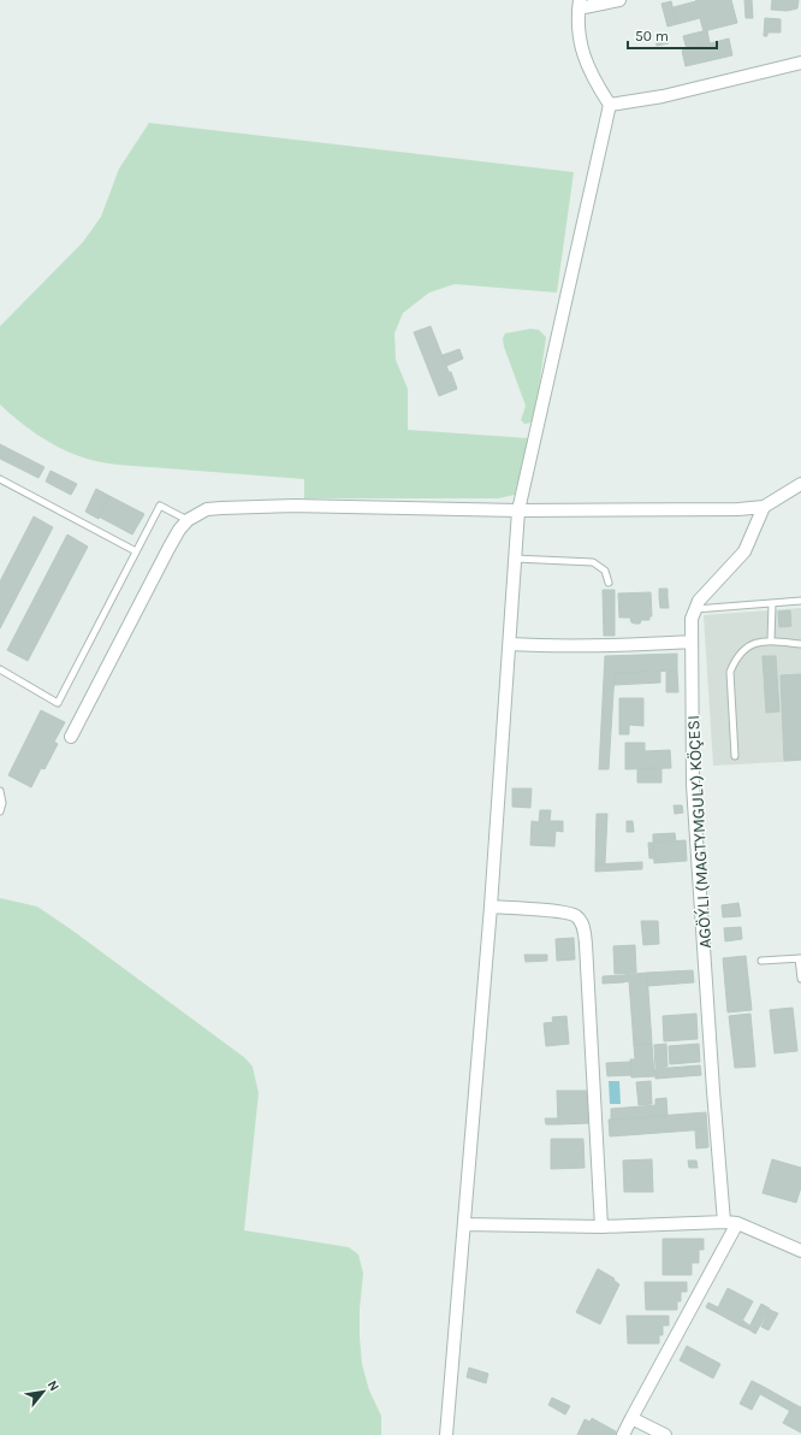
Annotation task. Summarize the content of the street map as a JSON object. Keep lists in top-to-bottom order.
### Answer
{
  "streets": {
    "street": ["AGÖÝLI (MAGTYMGULY) KÖÇESI"]
  },
  "scale_bar": "50 m",
  "north": "top right"
}
